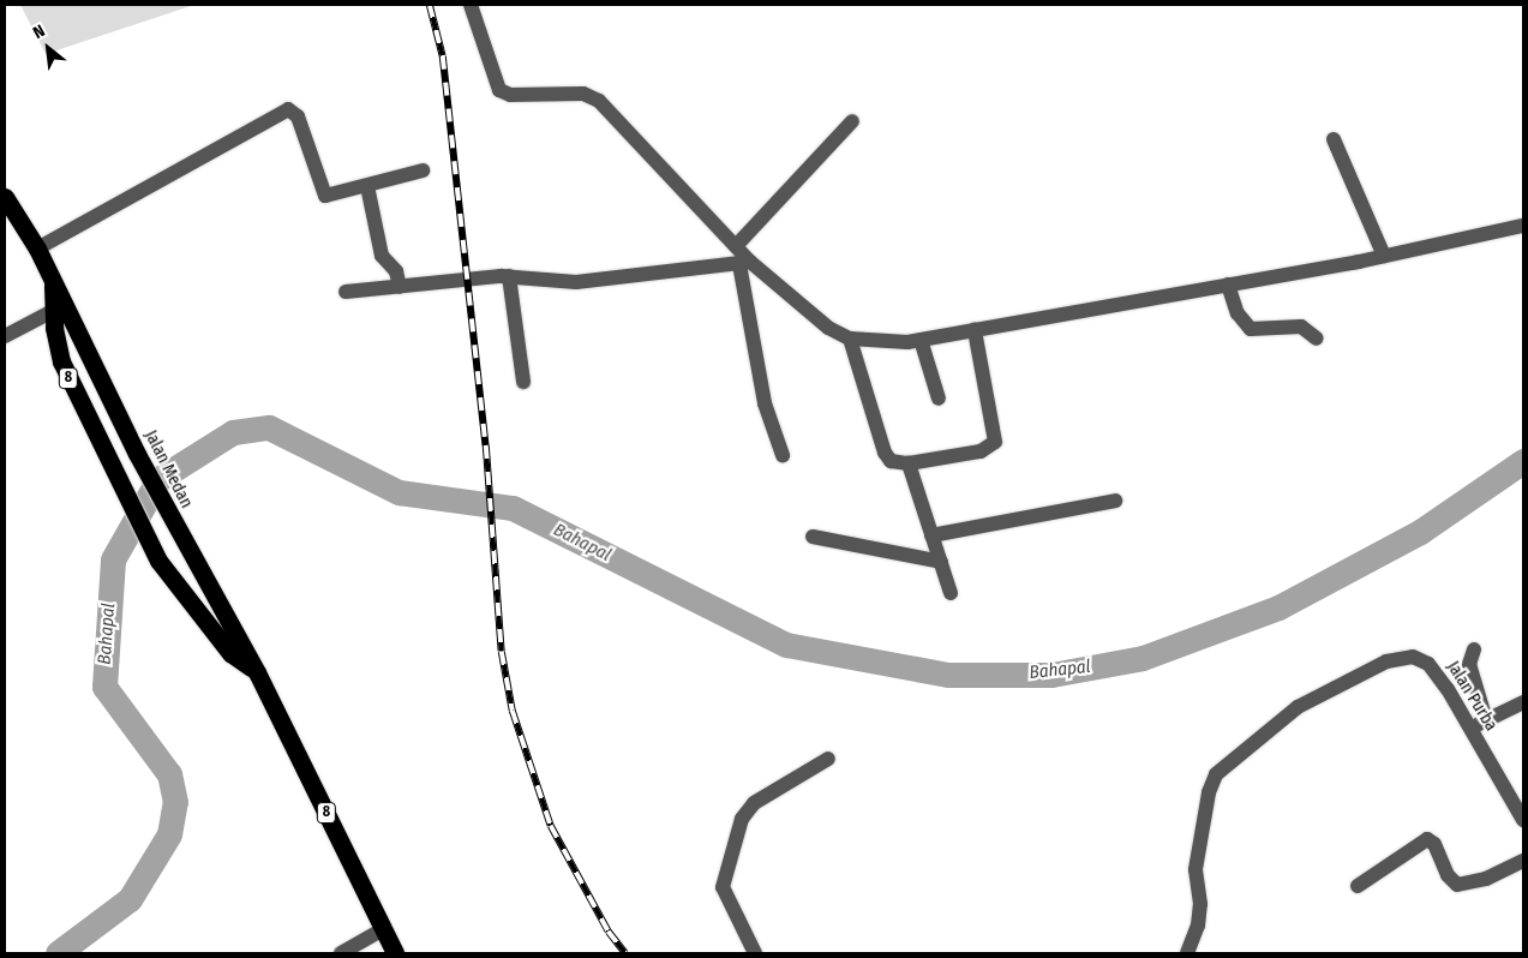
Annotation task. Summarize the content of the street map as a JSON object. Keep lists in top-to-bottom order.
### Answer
{
  "streets": {
    "highway": ["8", "Jalan Medan"],
    "street": ["Jalan Purba"]
  },
  "crossings": [
    ["8", "Jalan Medan"]
  ],
  "water": ["Bahapal"],
  "north": "top left"
}
